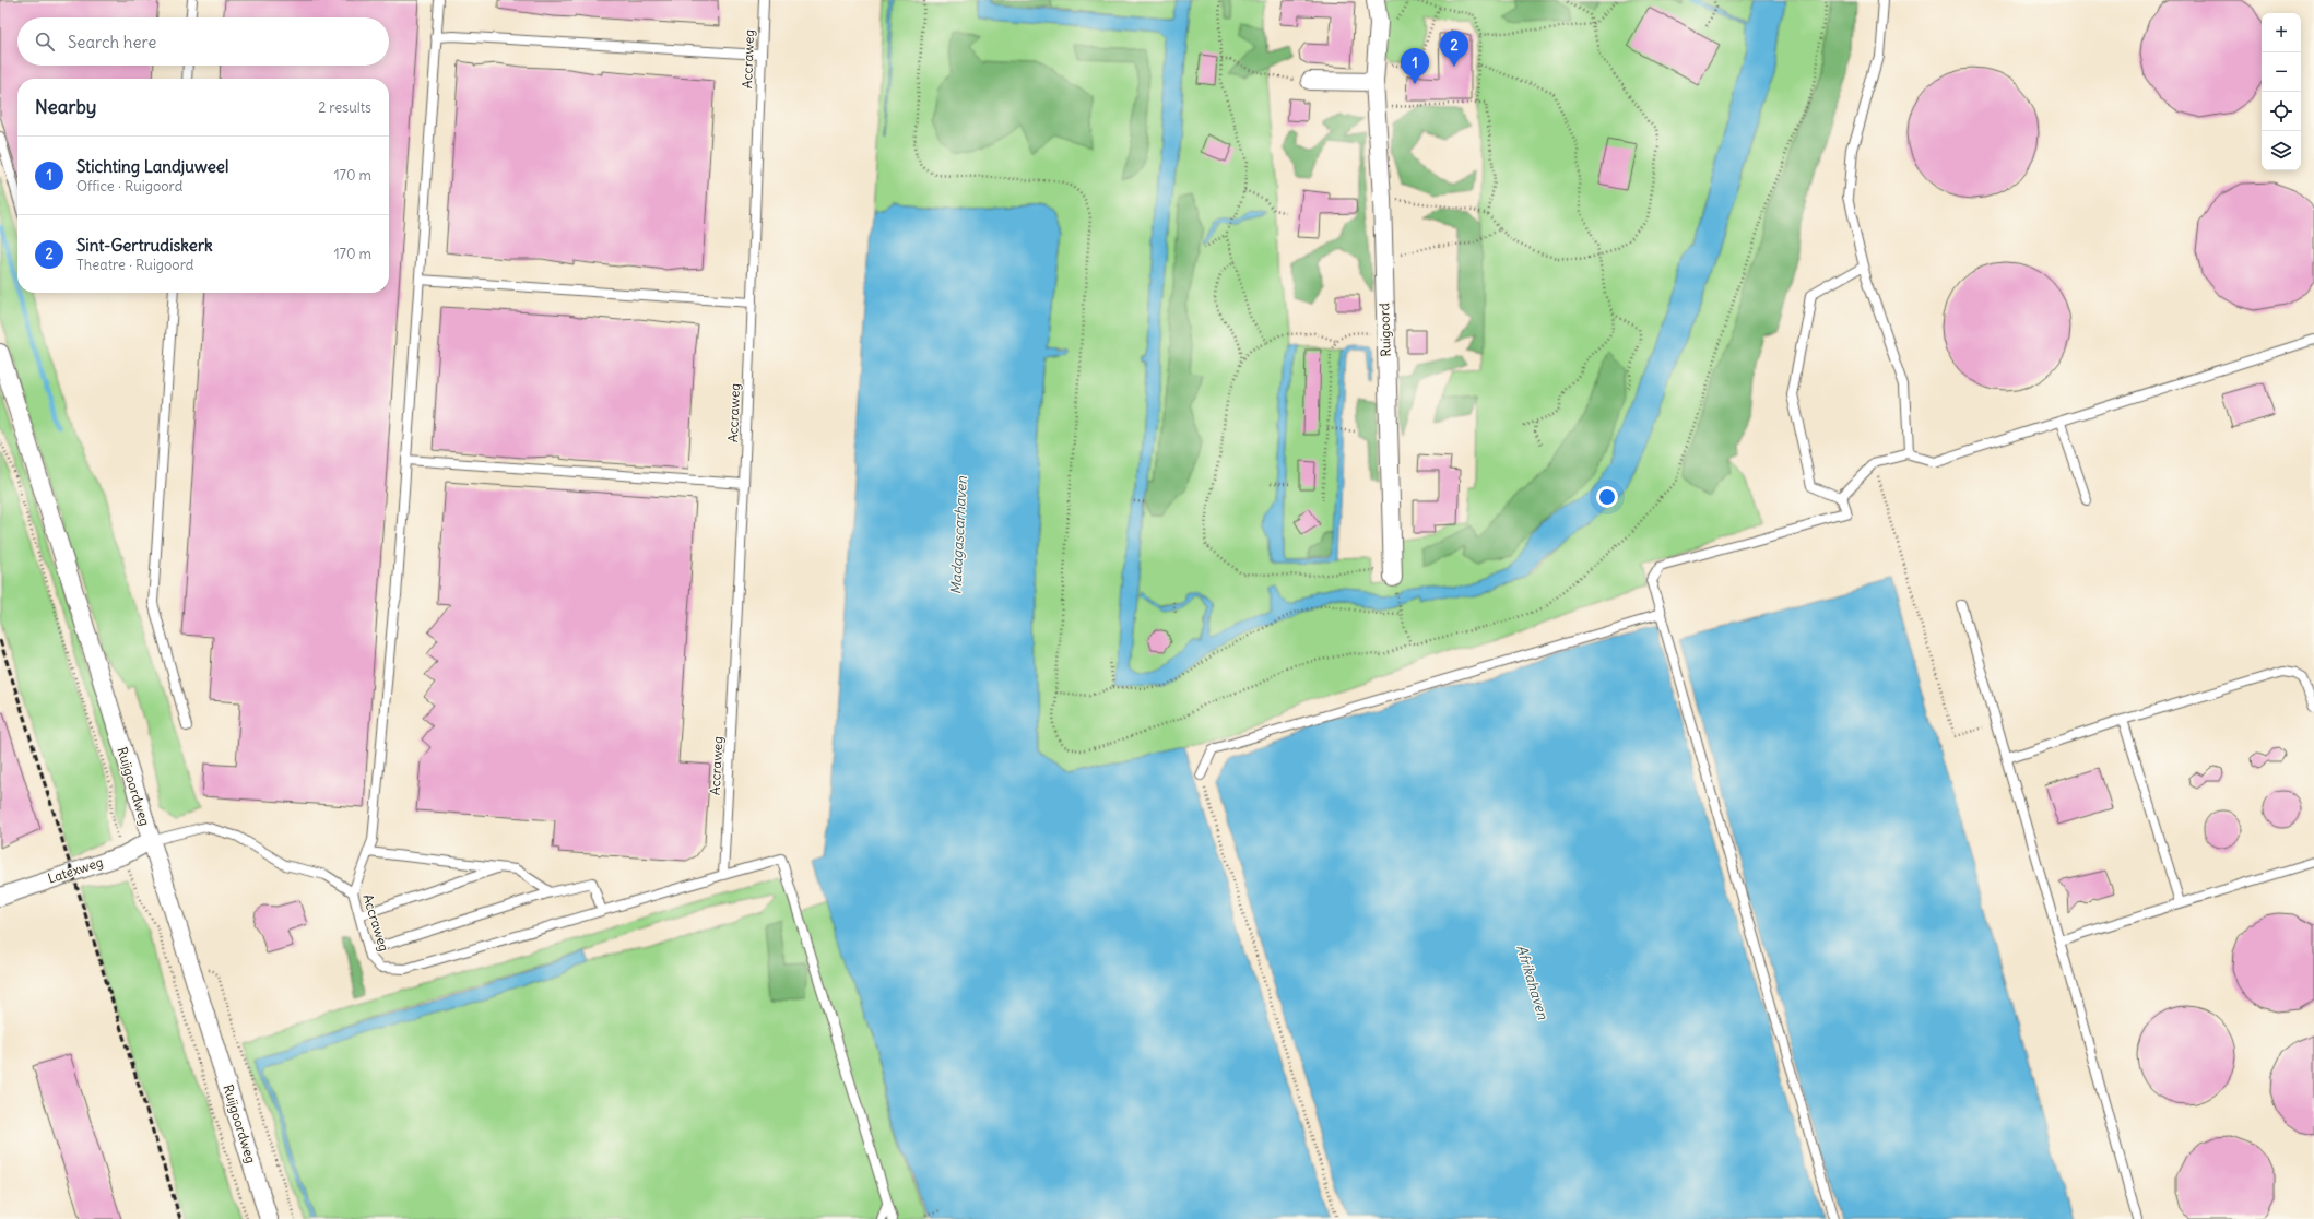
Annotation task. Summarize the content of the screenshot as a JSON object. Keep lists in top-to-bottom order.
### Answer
{
  "streets": {
    "street": ["Ruigoord", "Ruijgoordweg", "Latexweg"],
    "lane": ["Accraweg"]
  },
  "crossings": [
    ["Accraweg", "Ruijgoordweg"],
    ["Accraweg", "Latexweg"],
    ["Ruijgoordweg", "Latexweg"]
  ],
  "water": ["Madagascarhaven", "Afrikahaven"],
  "page": {
    "map_buttons": ["+", "−"],
    "search": "Search here",
    "pins": ["2", "1"],
    "heading": ["Nearby", "2 results"],
    "list": [
      {
        "mark": "1",
        "name": "Stichting Landjuweel",
        "note": "Office · Ruigoord",
        "value": "170 m"
      },
      {
        "mark": "2",
        "name": "Sint-Gertrudiskerk",
        "note": "Theatre · Ruigoord",
        "value": "170 m"
      }
    ]
  }
}
